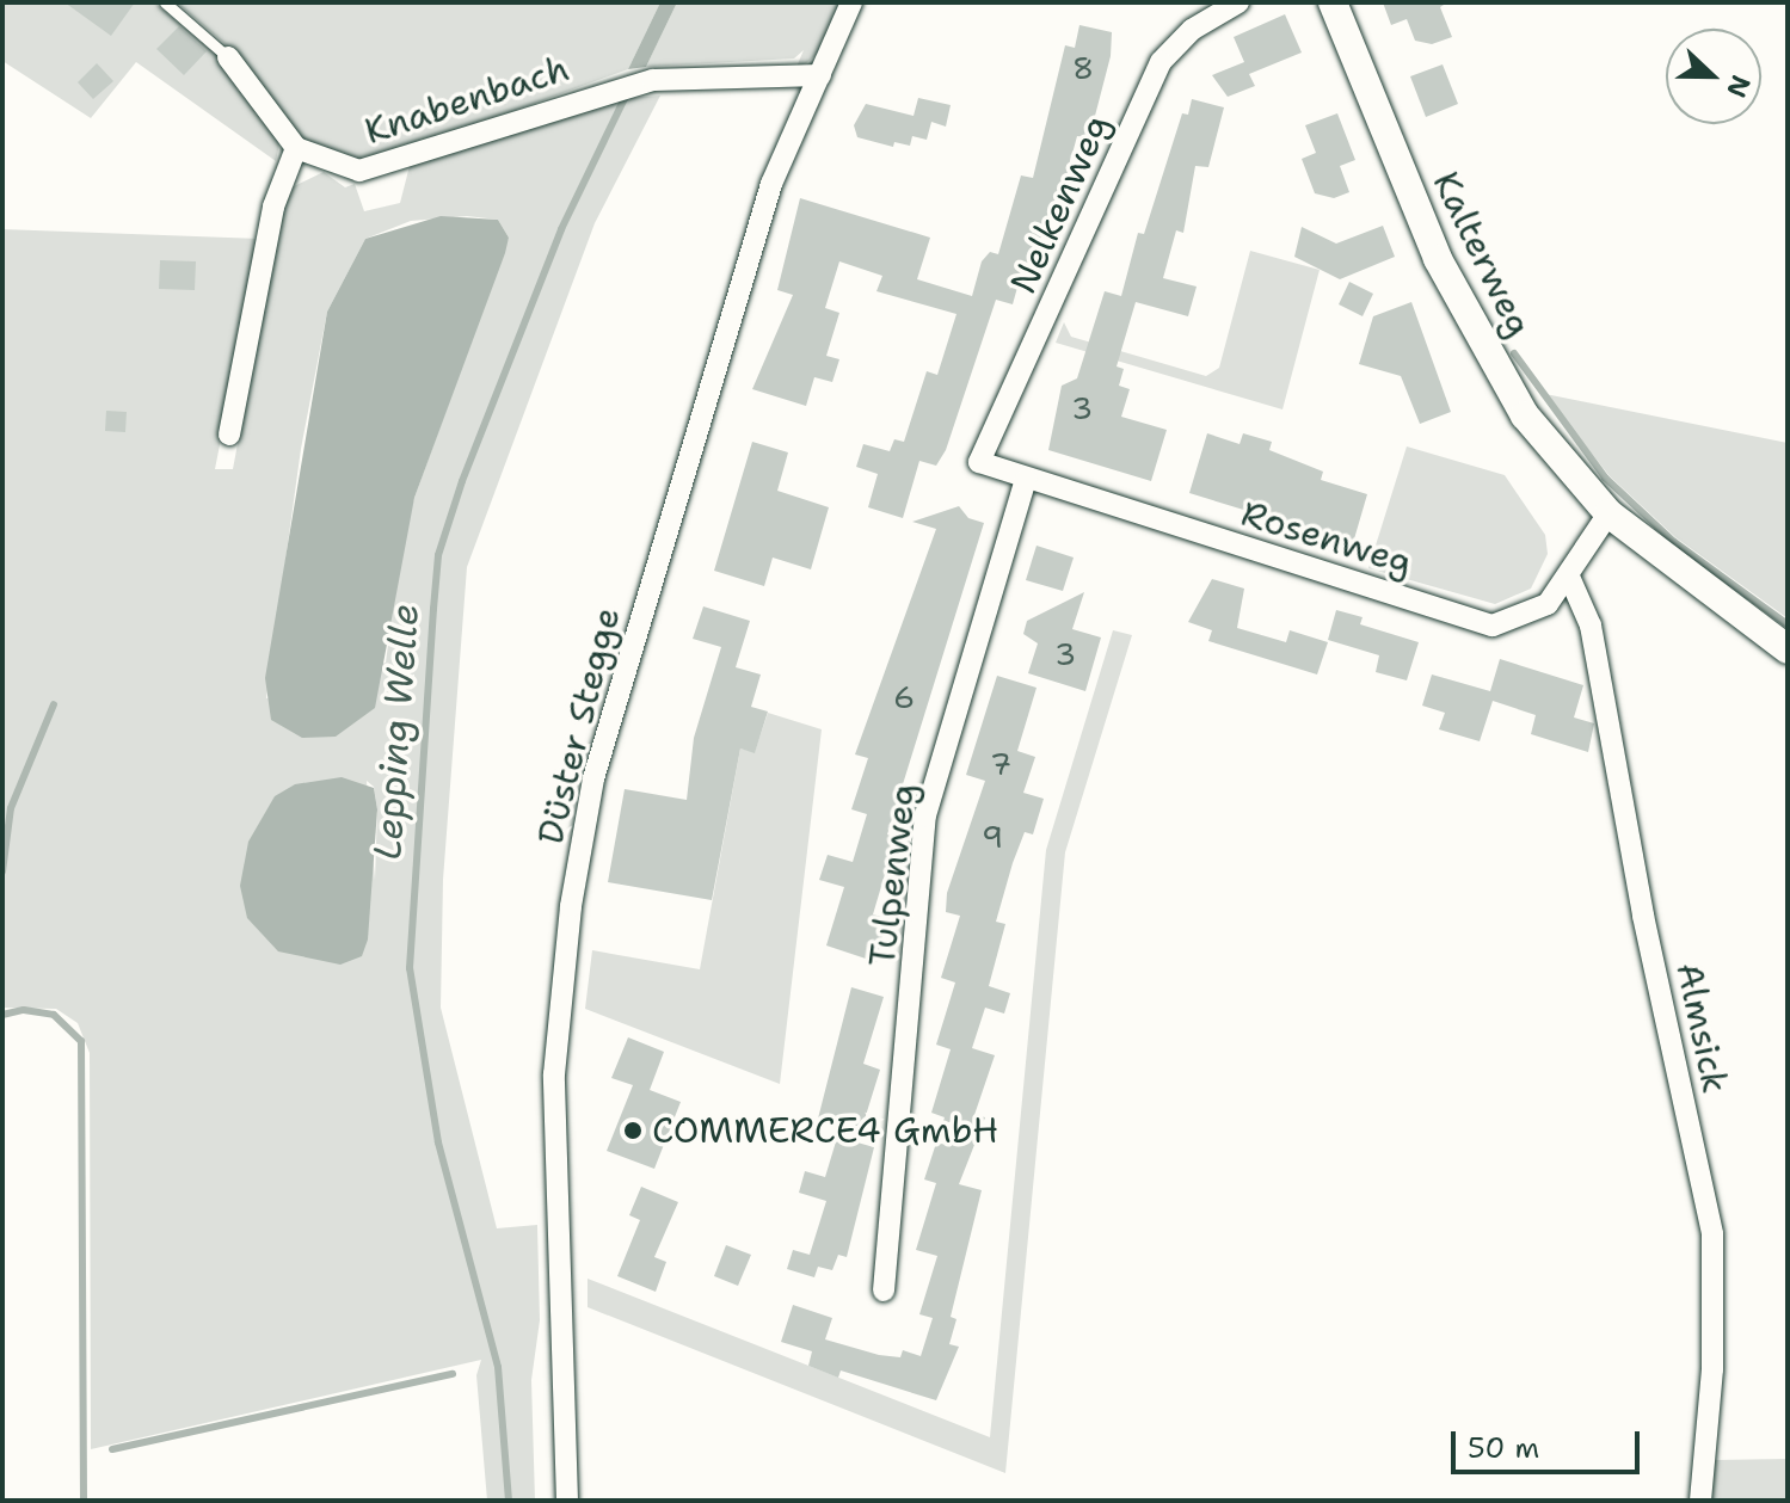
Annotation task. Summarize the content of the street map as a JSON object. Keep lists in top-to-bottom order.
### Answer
{
  "streets": {
    "street": [
      "Knabenbach",
      "Nelkenweg",
      "Kalterweg",
      "Rosenweg",
      "Düster Stegge",
      "Tulpenweg",
      "Almsick"
    ]
  },
  "crossings": [
    ["Knabenbach", "Düster Stegge"],
    ["Nelkenweg", "Rosenweg"],
    ["Kalterweg", "Rosenweg"],
    ["Rosenweg", "Tulpenweg"],
    ["Rosenweg", "Almsick"]
  ],
  "water": ["Lepping Welle"],
  "places": ["COMMERCE4 GmbH"],
  "house_numbers": [
    "8",
    "3",
    "3",
    "6",
    "7",
    "9"
  ],
  "scale_bar": "50 m",
  "north": "right"
}
